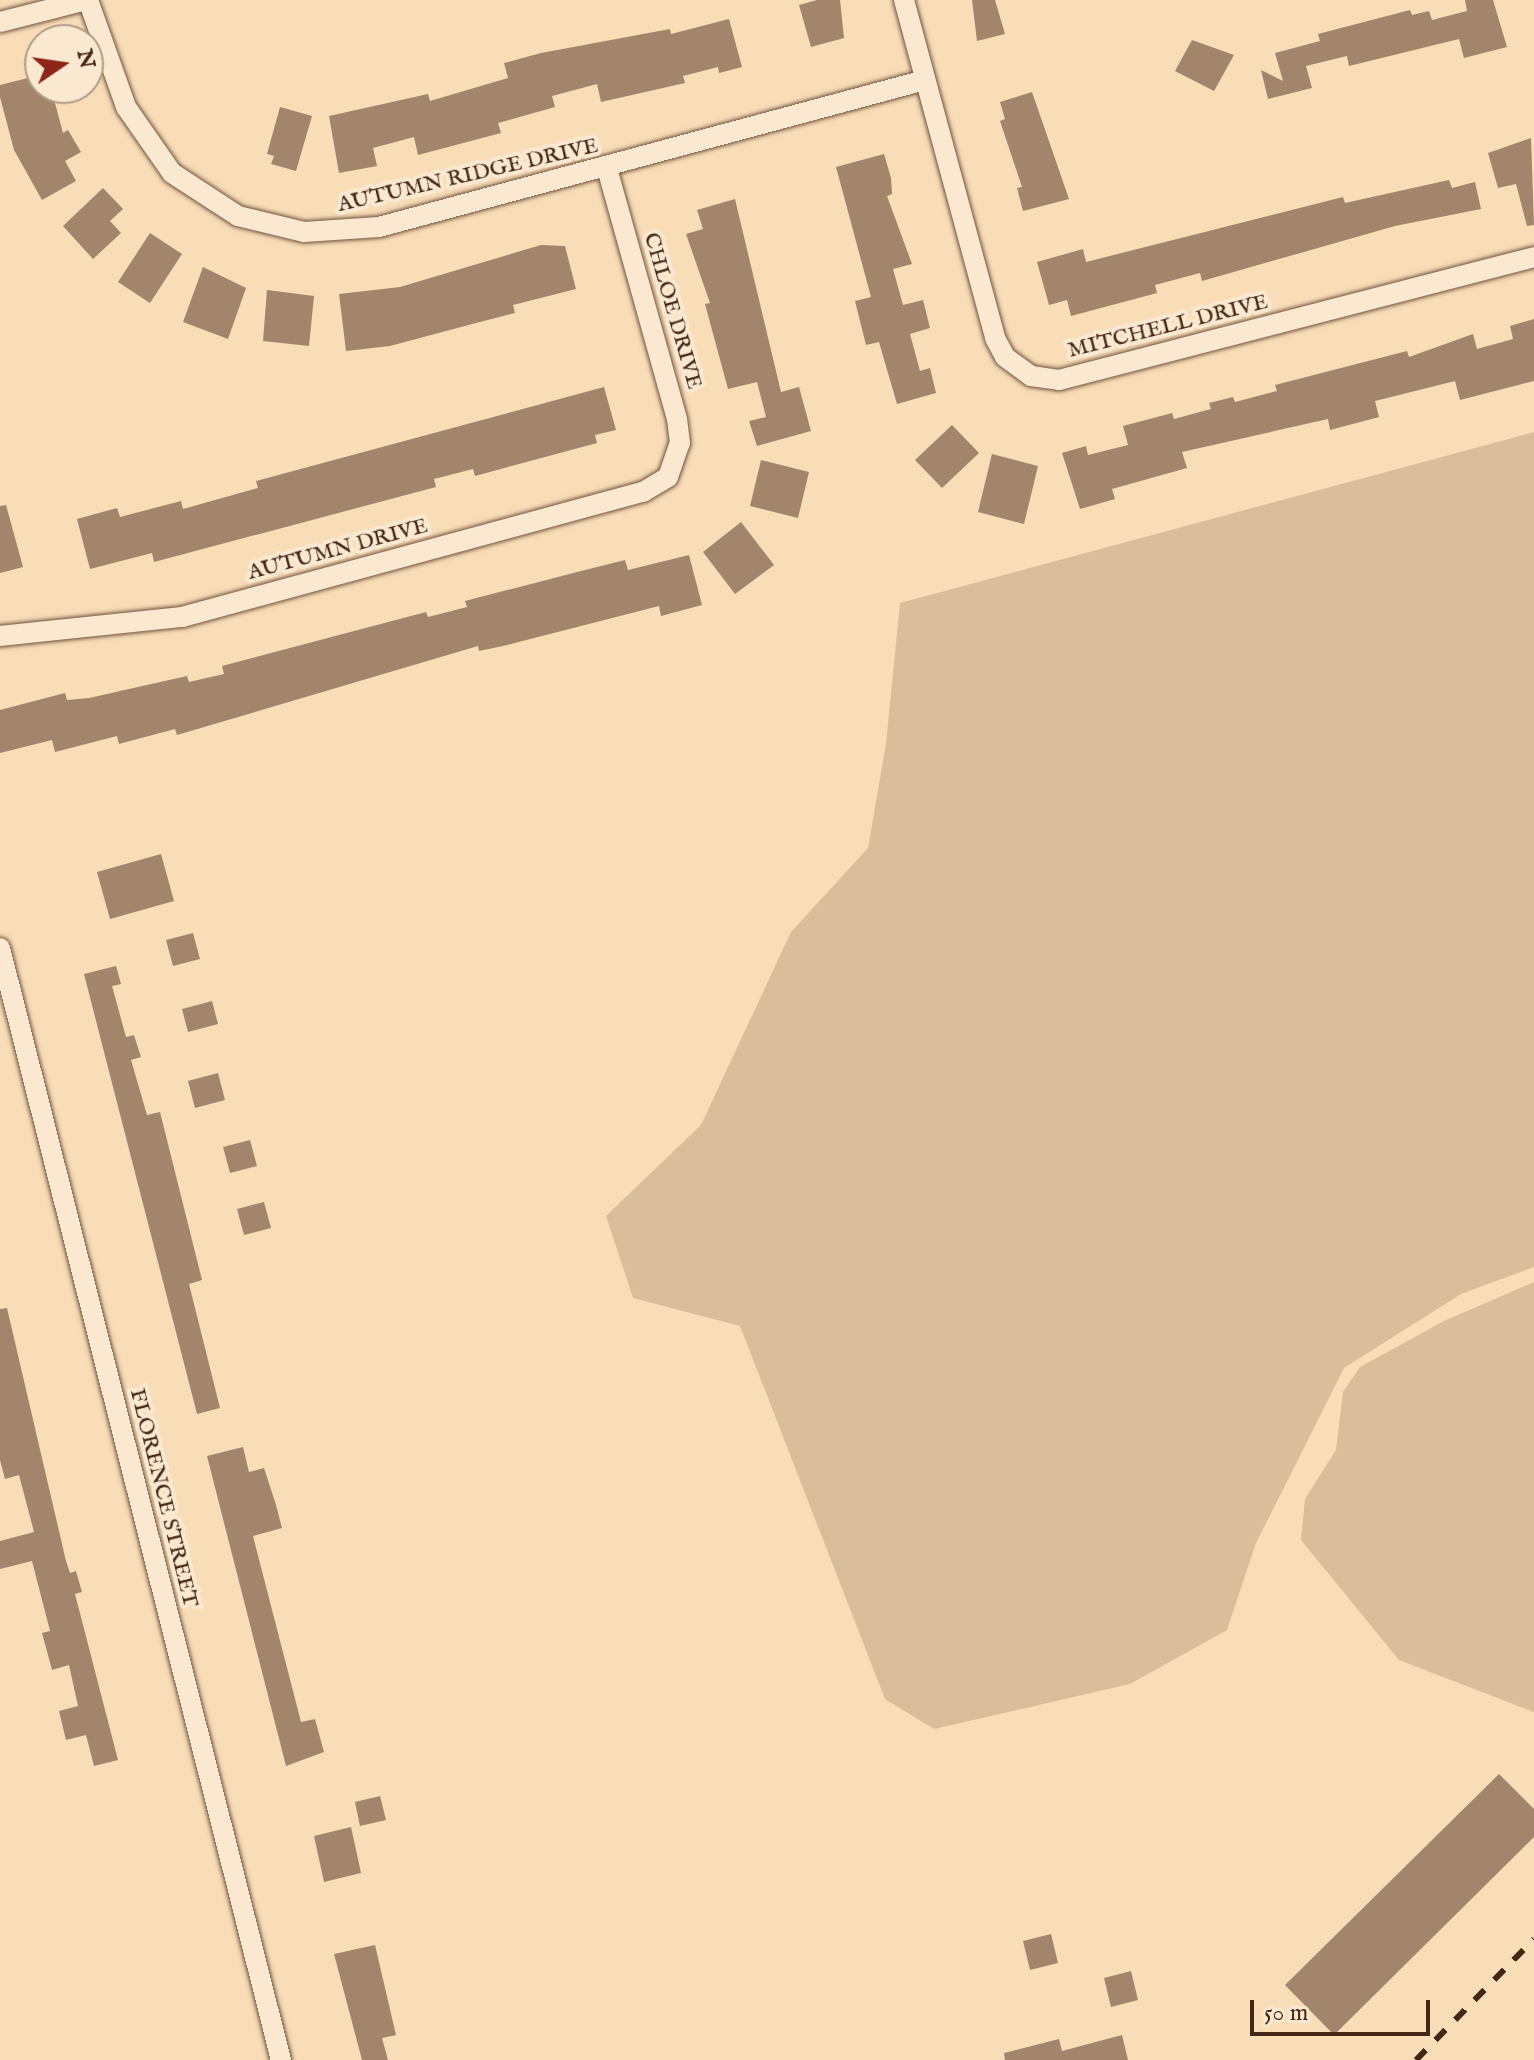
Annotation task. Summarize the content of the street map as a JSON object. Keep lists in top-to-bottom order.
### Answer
{
  "streets": {
    "street": [
      "AUTUMN RIDGE DRIVE",
      "CHLOE DRIVE",
      "MITCHELL DRIVE",
      "AUTUMN DRIVE",
      "FLORENCE STREET"
    ]
  },
  "crossings": [
    ["AUTUMN RIDGE DRIVE", "CHLOE DRIVE"],
    ["AUTUMN RIDGE DRIVE", "MITCHELL DRIVE"],
    ["CHLOE DRIVE", "AUTUMN DRIVE"]
  ],
  "scale_bar": "50 m",
  "north": "right"
}
